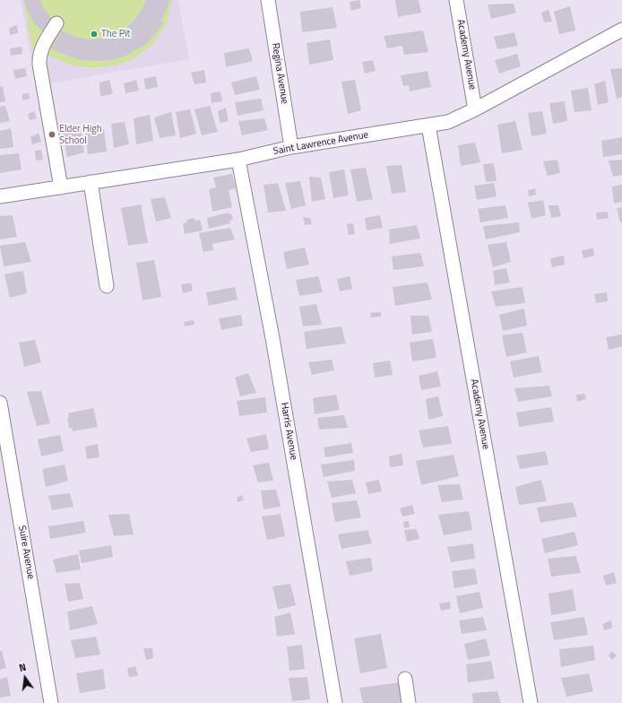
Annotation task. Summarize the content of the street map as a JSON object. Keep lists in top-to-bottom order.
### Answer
{
  "streets": {
    "street": [
      "Academy Avenue",
      "Regina Avenue",
      "Saint Lawrence Avenue",
      "Harris Avenue",
      "Suire Avenue"
    ]
  },
  "crossings": [
    ["Academy Avenue", "Saint Lawrence Avenue"],
    ["Regina Avenue", "Saint Lawrence Avenue"],
    ["Saint Lawrence Avenue", "Harris Avenue"]
  ],
  "places": ["The Pit", "Elder High School"],
  "north": "top"
}
